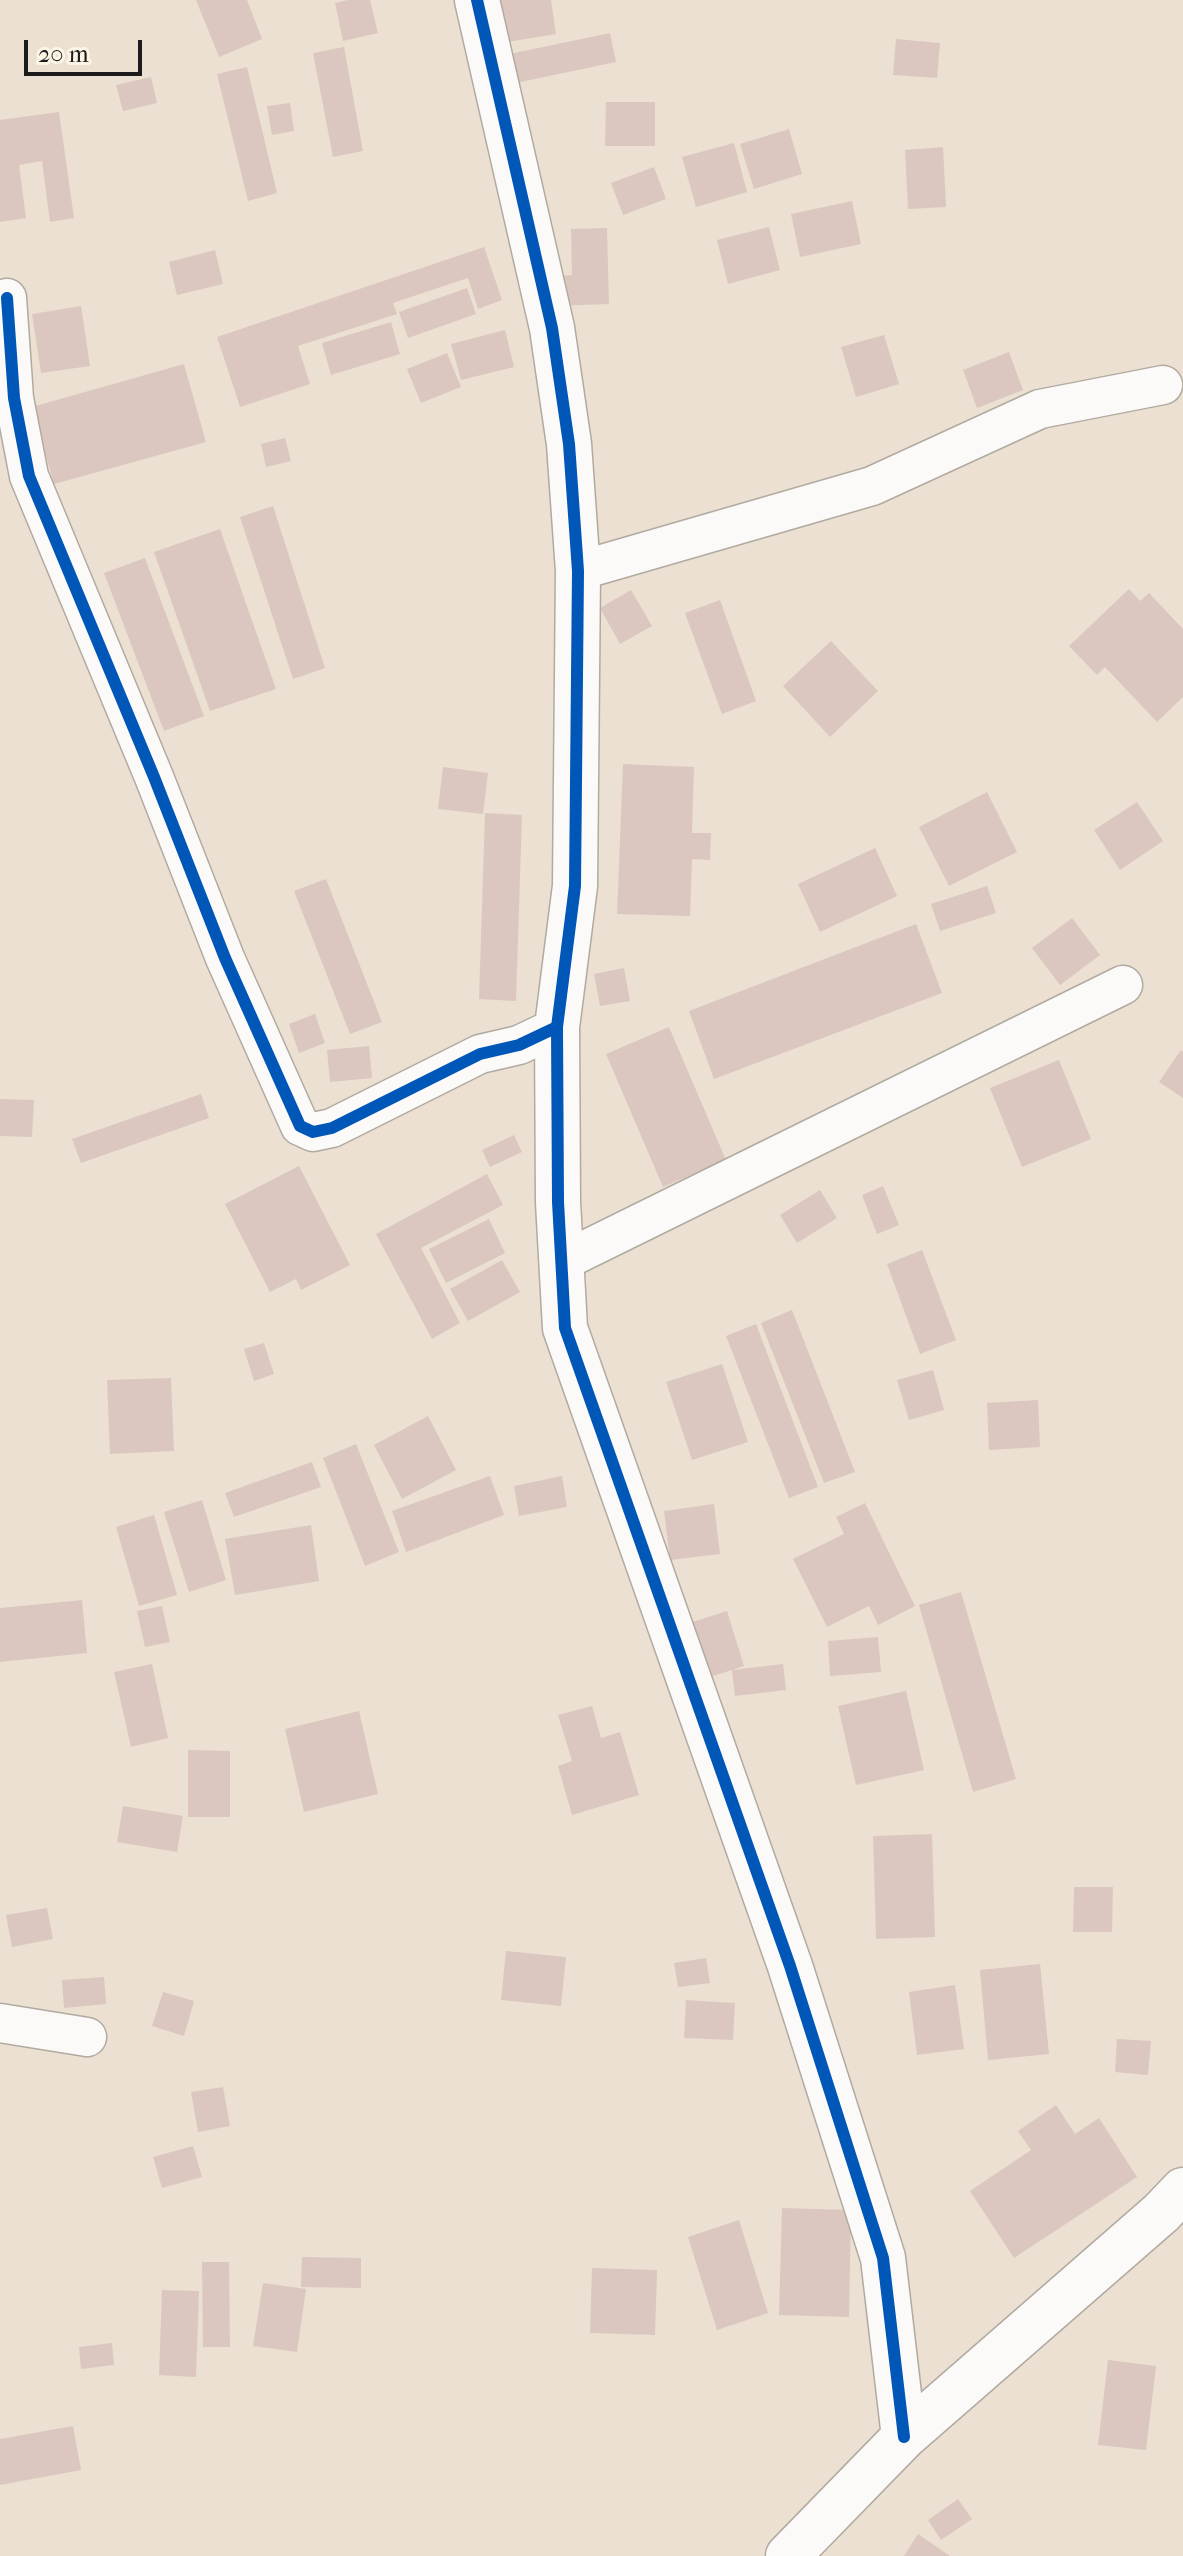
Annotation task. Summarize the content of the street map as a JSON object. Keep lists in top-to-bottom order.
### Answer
{
  "scale_bar": "20 m"
}
